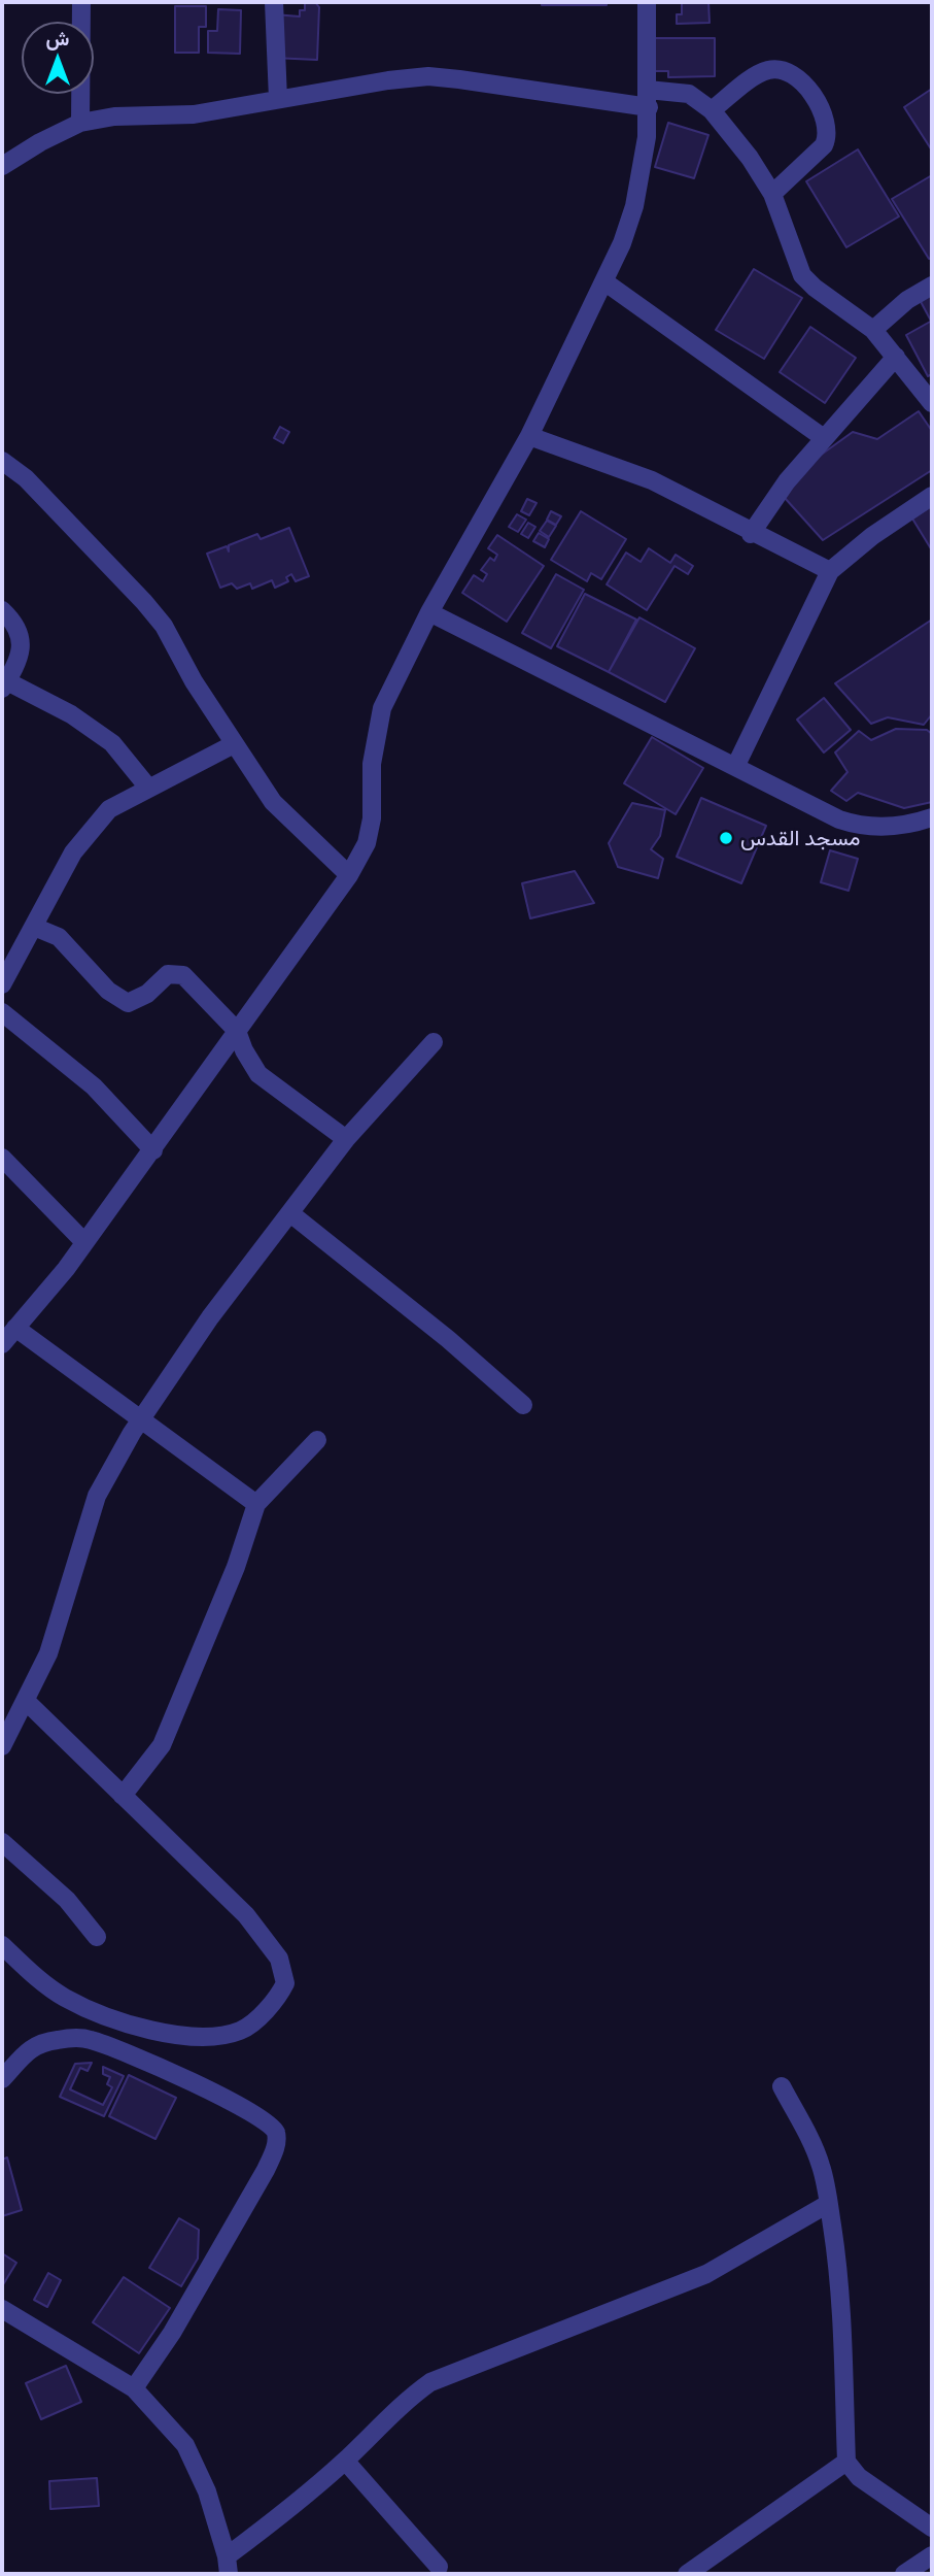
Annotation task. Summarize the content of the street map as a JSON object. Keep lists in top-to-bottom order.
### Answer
{
  "places": ["مسجد القدس"],
  "north": "top"
}
